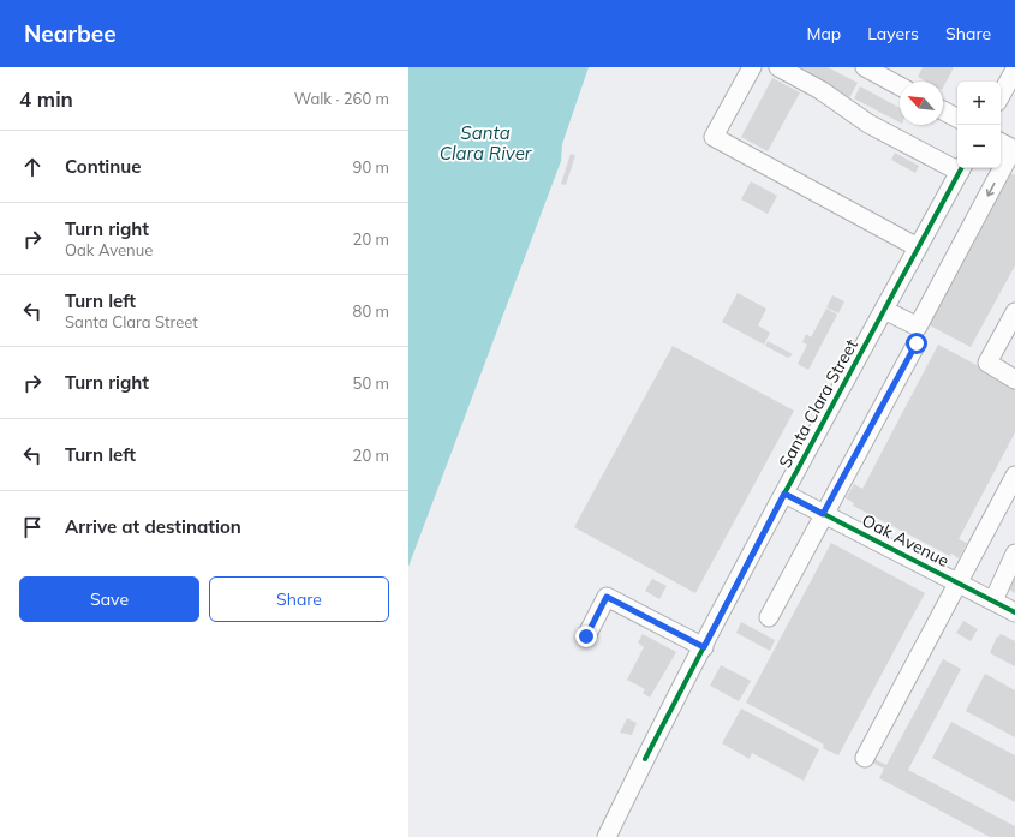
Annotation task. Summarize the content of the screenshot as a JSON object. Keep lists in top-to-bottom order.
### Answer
{
  "streets": {
    "street": ["Santa Clara Street", "Oak Avenue"]
  },
  "crossings": [
    ["Santa Clara Street", "Oak Avenue"]
  ],
  "water": ["Santa Clara River"],
  "north": "top left",
  "page": {
    "header": "Nearbee",
    "nav": ["Map", "Layers", "Share"],
    "heading": ["4 min", "Walk · 260 m"],
    "map_buttons": ["+", "−"],
    "list": [
      ["Continue", "90 m"],
      ["Turn right", "Oak Avenue", "20 m"],
      ["Turn left", "Santa Clara Street", "80 m"],
      ["Turn right", "50 m"],
      ["Turn left", "20 m"],
      "Arrive at destination"
    ],
    "buttons": ["Save", "Share"]
  }
}
